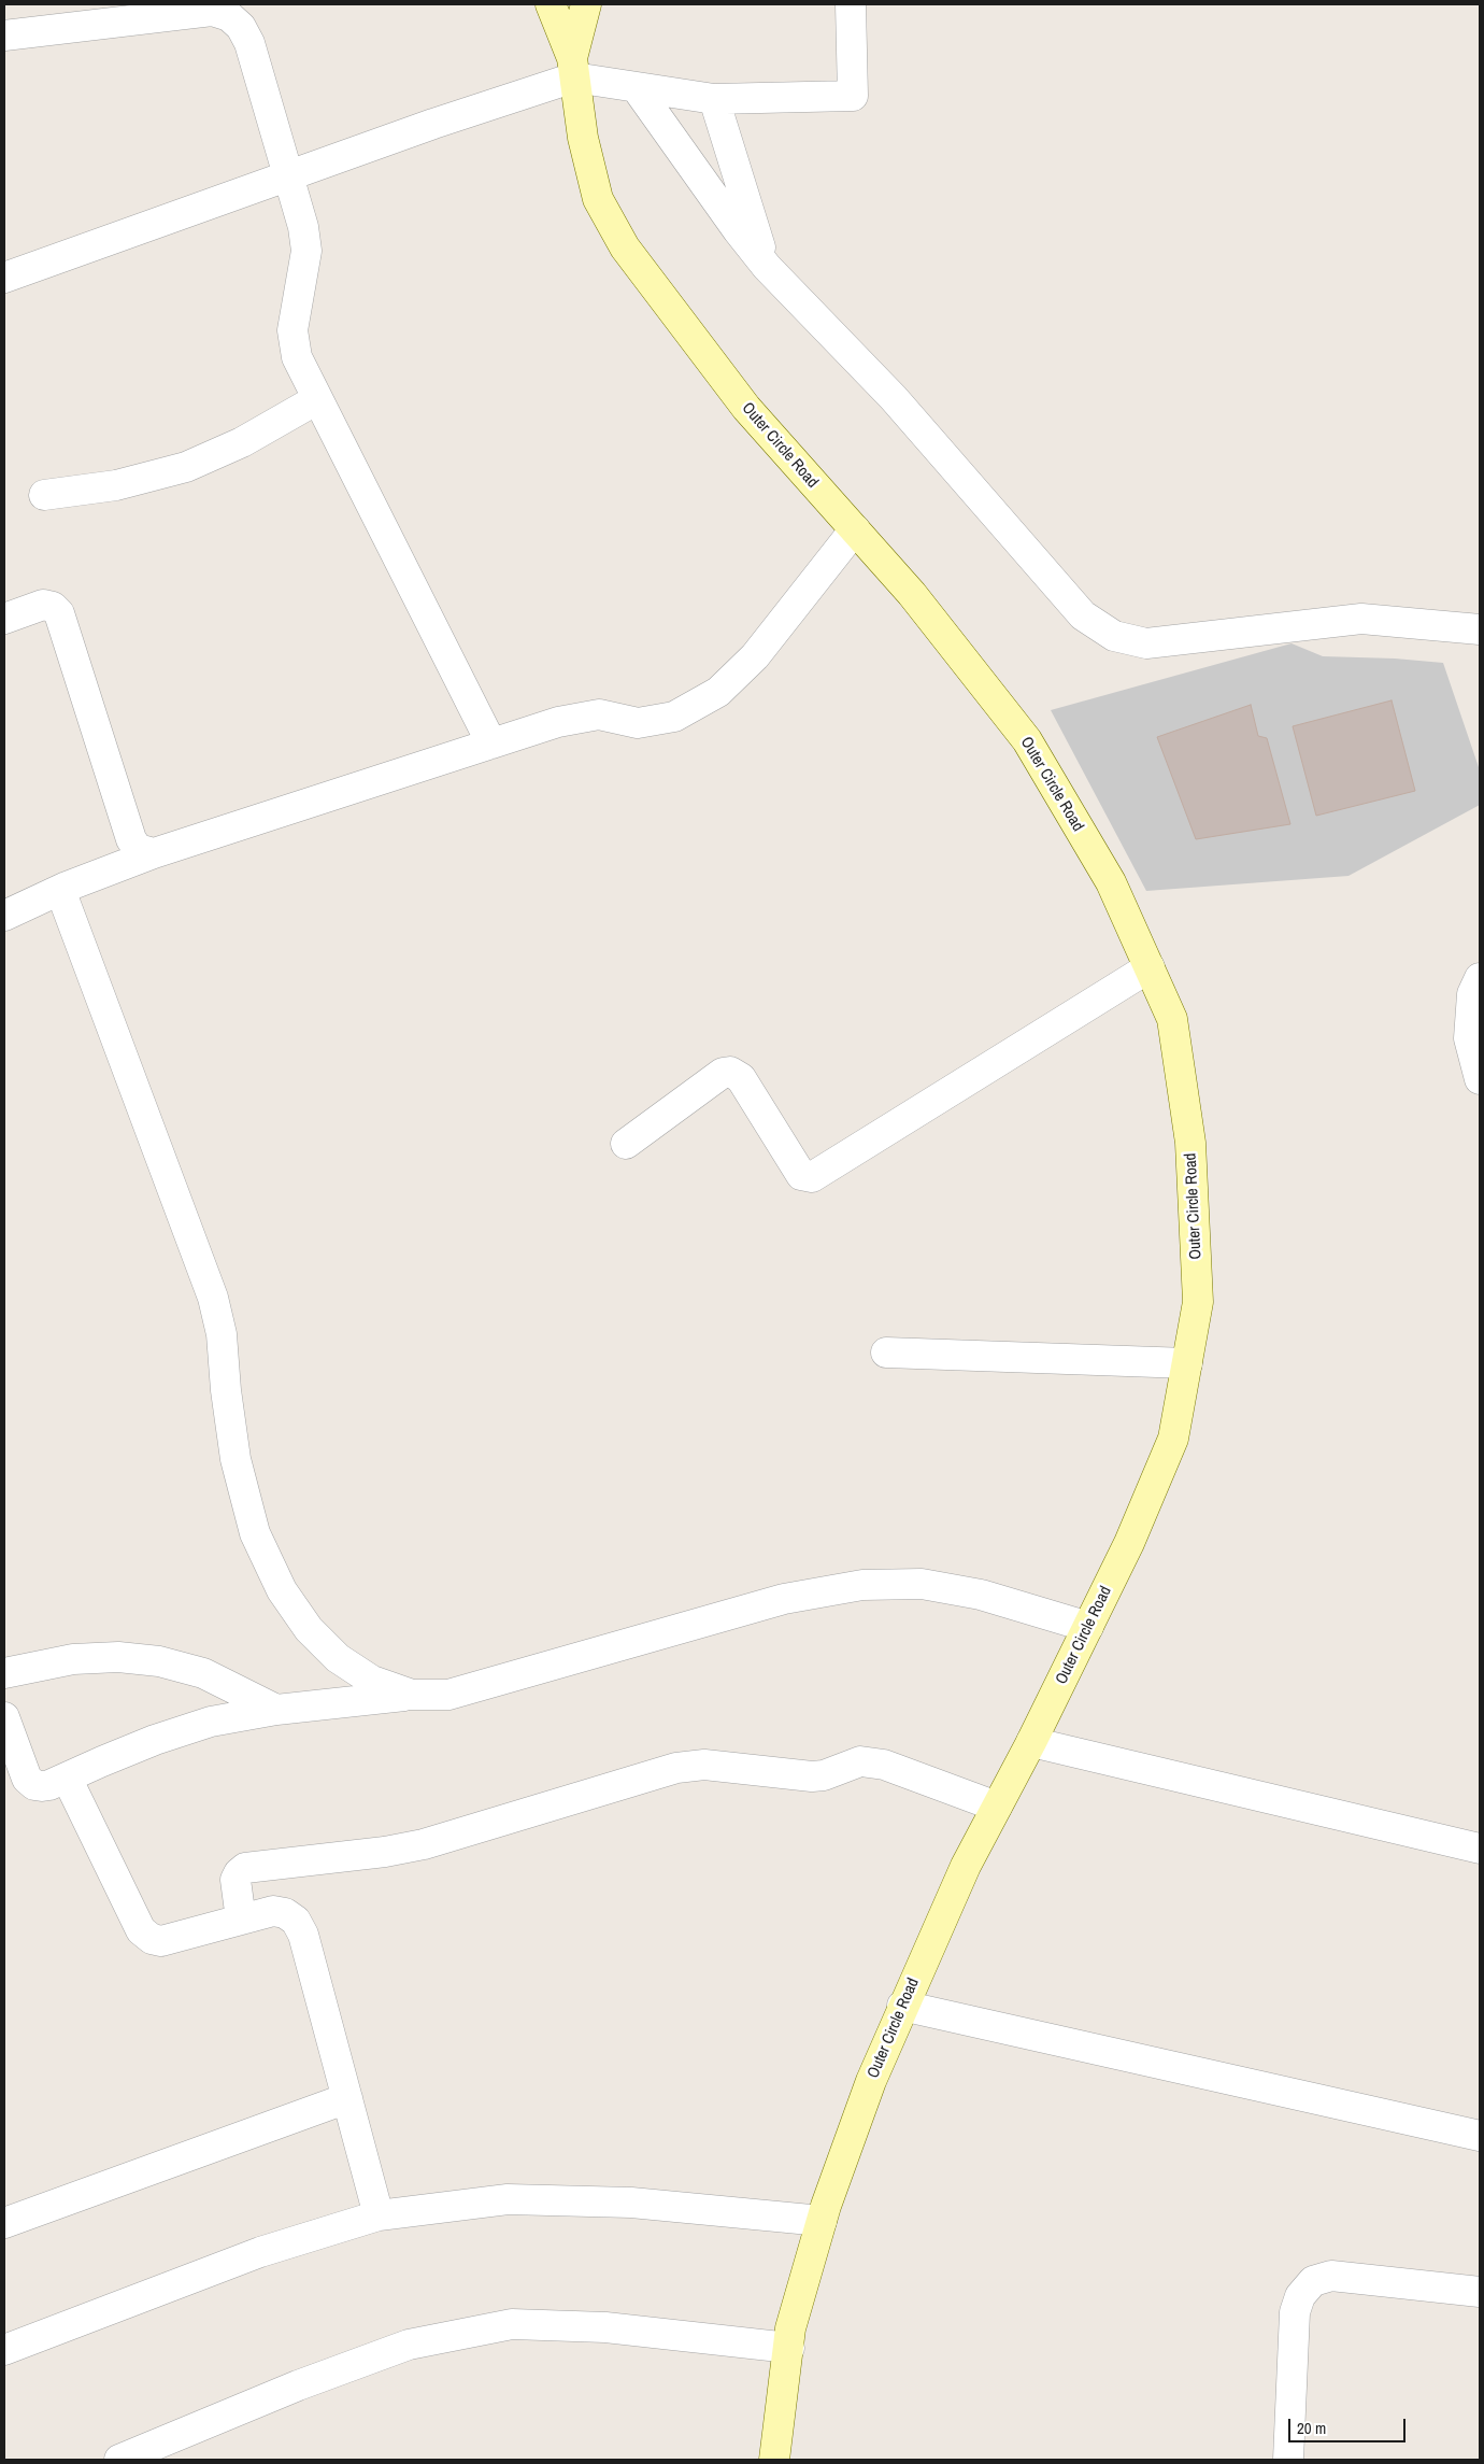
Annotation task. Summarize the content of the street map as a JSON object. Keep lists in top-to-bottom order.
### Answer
{
  "streets": {
    "main road": ["Outer Circle Road"]
  },
  "scale_bar": "20 m"
}
